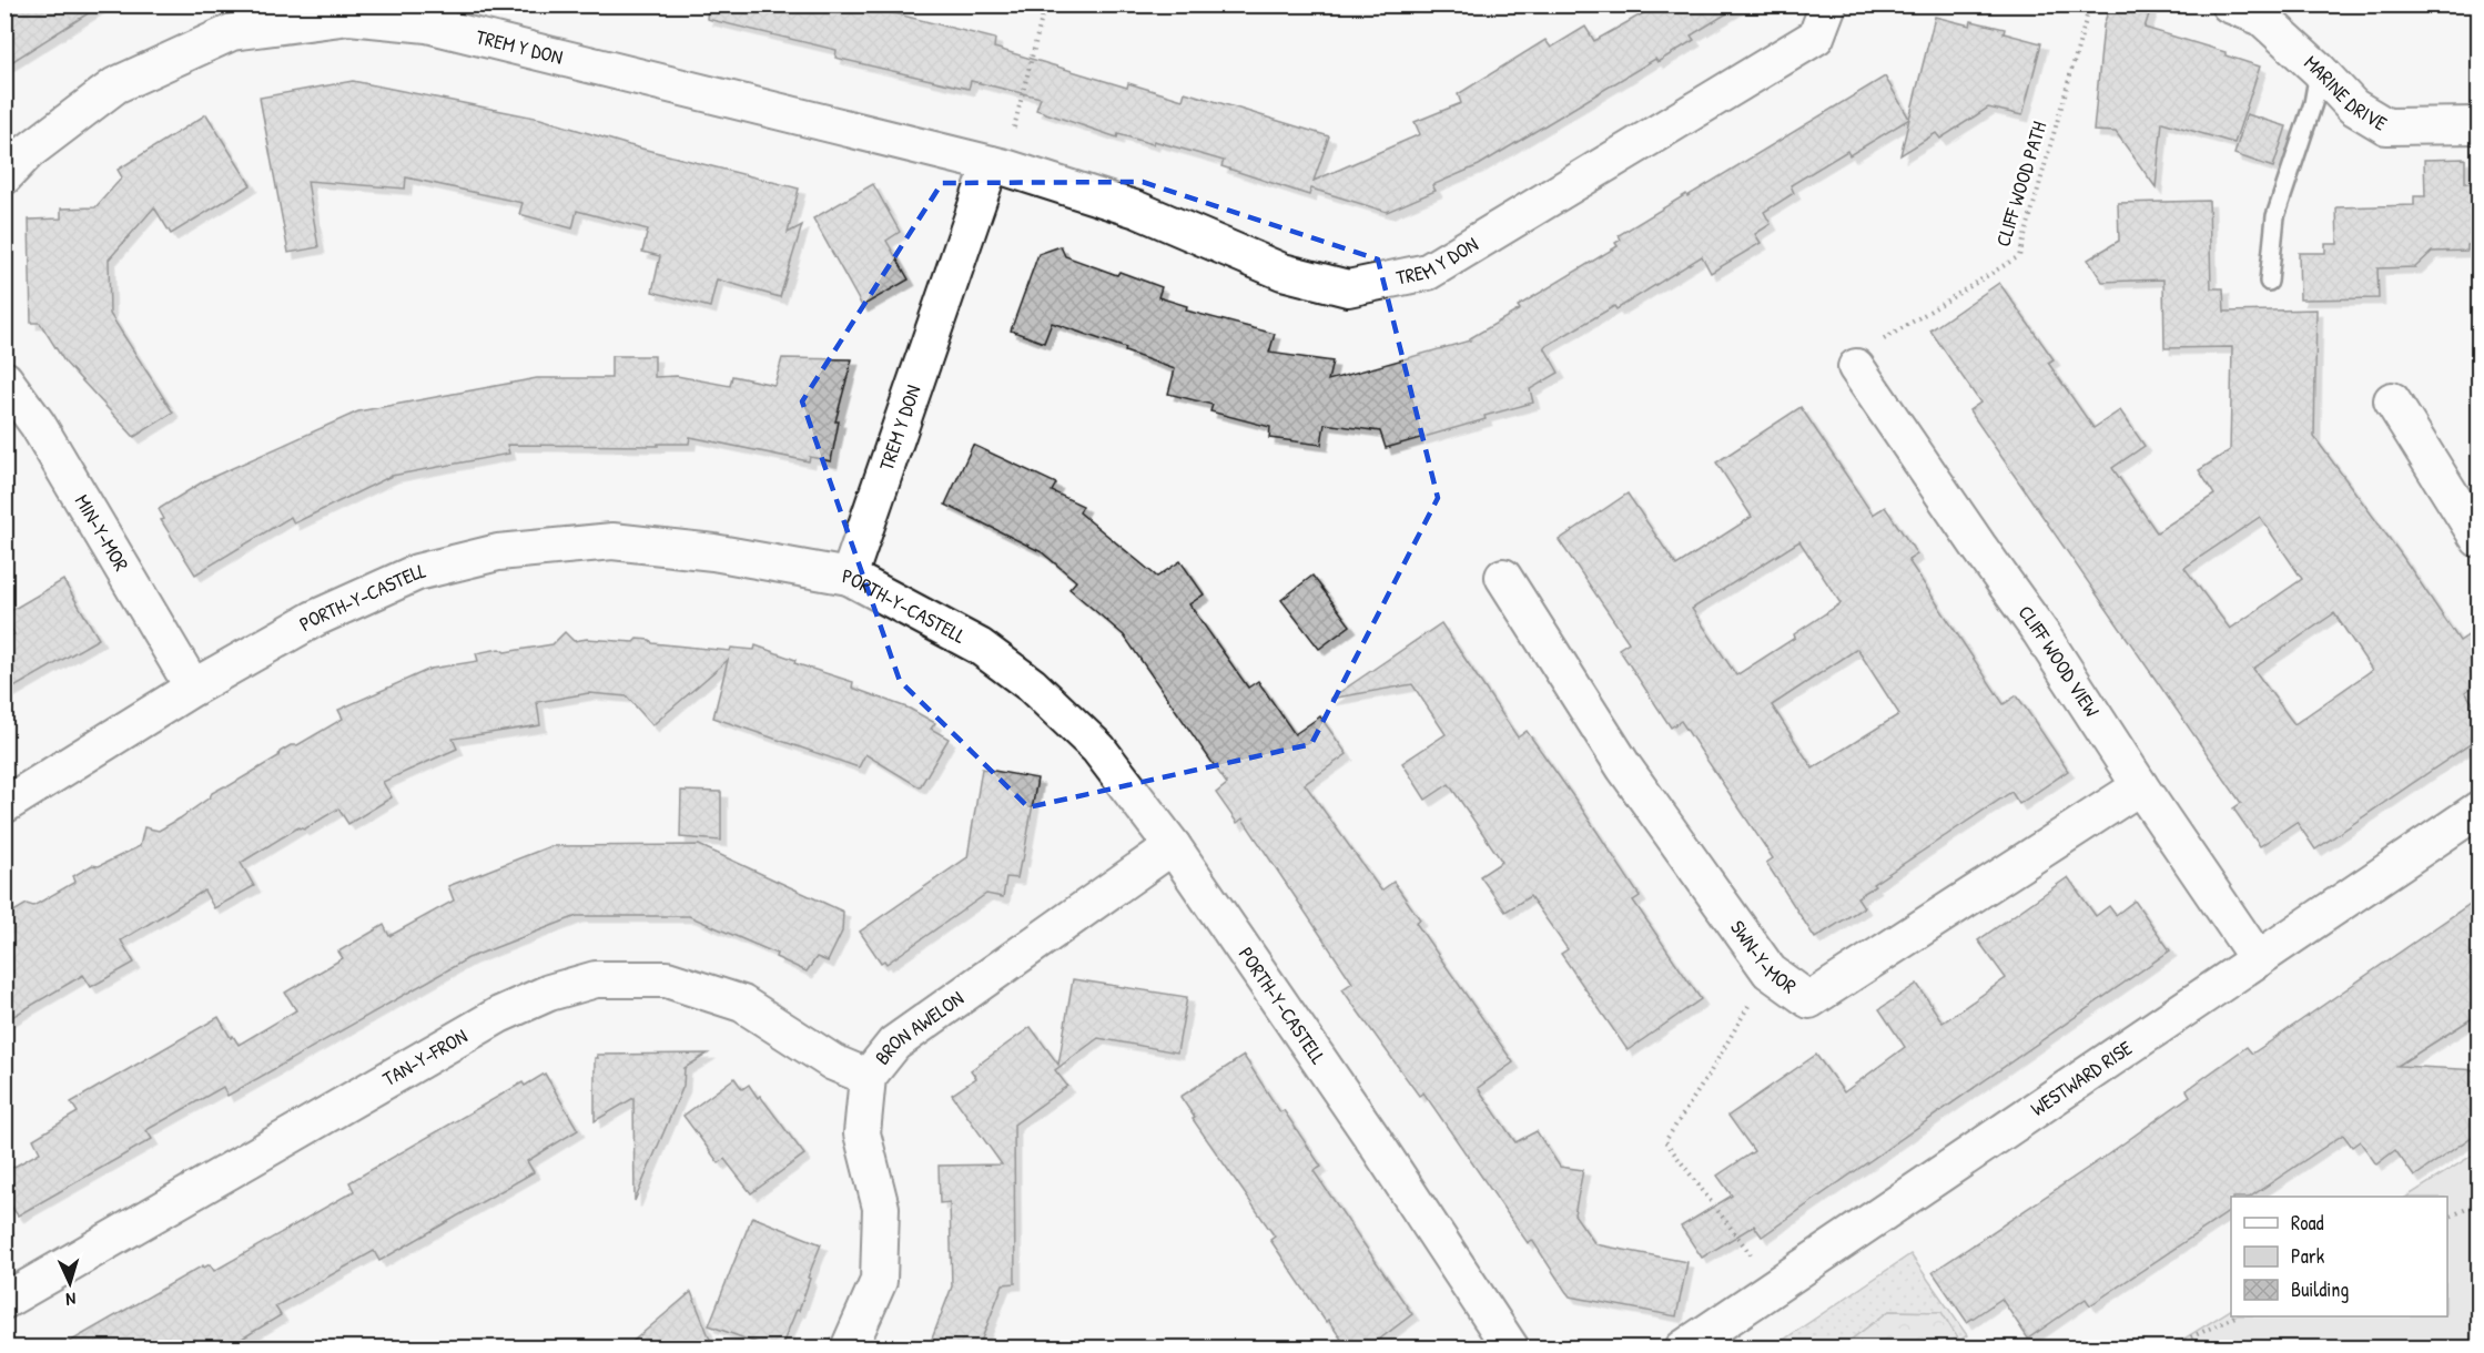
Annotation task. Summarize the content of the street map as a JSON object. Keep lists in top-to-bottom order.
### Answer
{
  "streets": {
    "street": [
      "TREM Y DON",
      "MARINE DRIVE",
      "MIN-Y-MOR",
      "PORTH-Y-CASTELL",
      "CLIFF WOOD VIEW",
      "SWN-Y-MOR",
      "BRON AWELON",
      "TAN-Y-FRON",
      "WESTWARD RISE"
    ],
    "path": ["CLIFF WOOD PATH"]
  },
  "crossings": [
    ["TREM Y DON", "PORTH-Y-CASTELL"],
    ["CLIFF WOOD PATH", "CLIFF WOOD VIEW"],
    ["MIN-Y-MOR", "PORTH-Y-CASTELL"],
    ["PORTH-Y-CASTELL", "BRON AWELON"],
    ["CLIFF WOOD VIEW", "SWN-Y-MOR"],
    ["CLIFF WOOD VIEW", "WESTWARD RISE"],
    ["BRON AWELON", "TAN-Y-FRON"]
  ],
  "legend": ["Road", "Park", "Building"],
  "north": "bottom"
}
